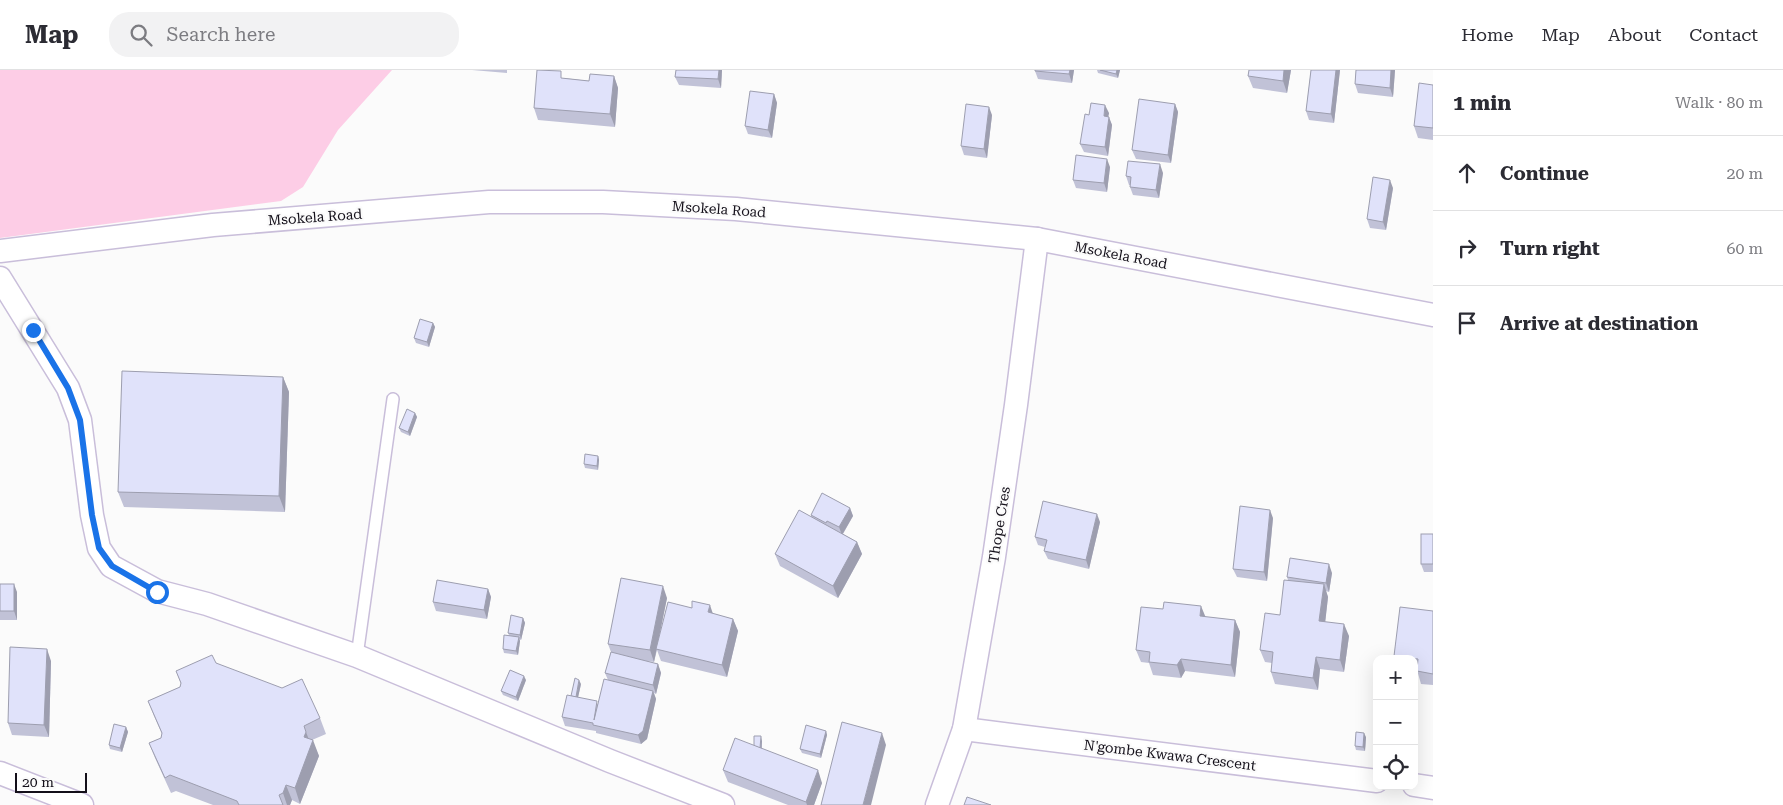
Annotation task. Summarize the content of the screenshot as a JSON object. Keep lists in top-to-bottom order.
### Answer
{
  "streets": {
    "street": ["Msokela Road", "Thope Cres", "N'gombe Kwawa Crescent"]
  },
  "crossings": [
    ["Msokela Road", "Thope Cres"],
    ["Thope Cres", "N'gombe Kwawa Crescent"]
  ],
  "scale_bar": "20 m",
  "page": {
    "header": "Map",
    "search": "Search here",
    "nav": [
      "Home",
      "Map",
      "About",
      "Contact"
    ],
    "heading": ["1 min", "Walk · 80 m"],
    "list": [
      ["Continue", "20 m"],
      ["Turn right", "60 m"],
      "Arrive at destination"
    ],
    "map_buttons": ["+", "−"],
    "scale": "20 m"
  }
}
